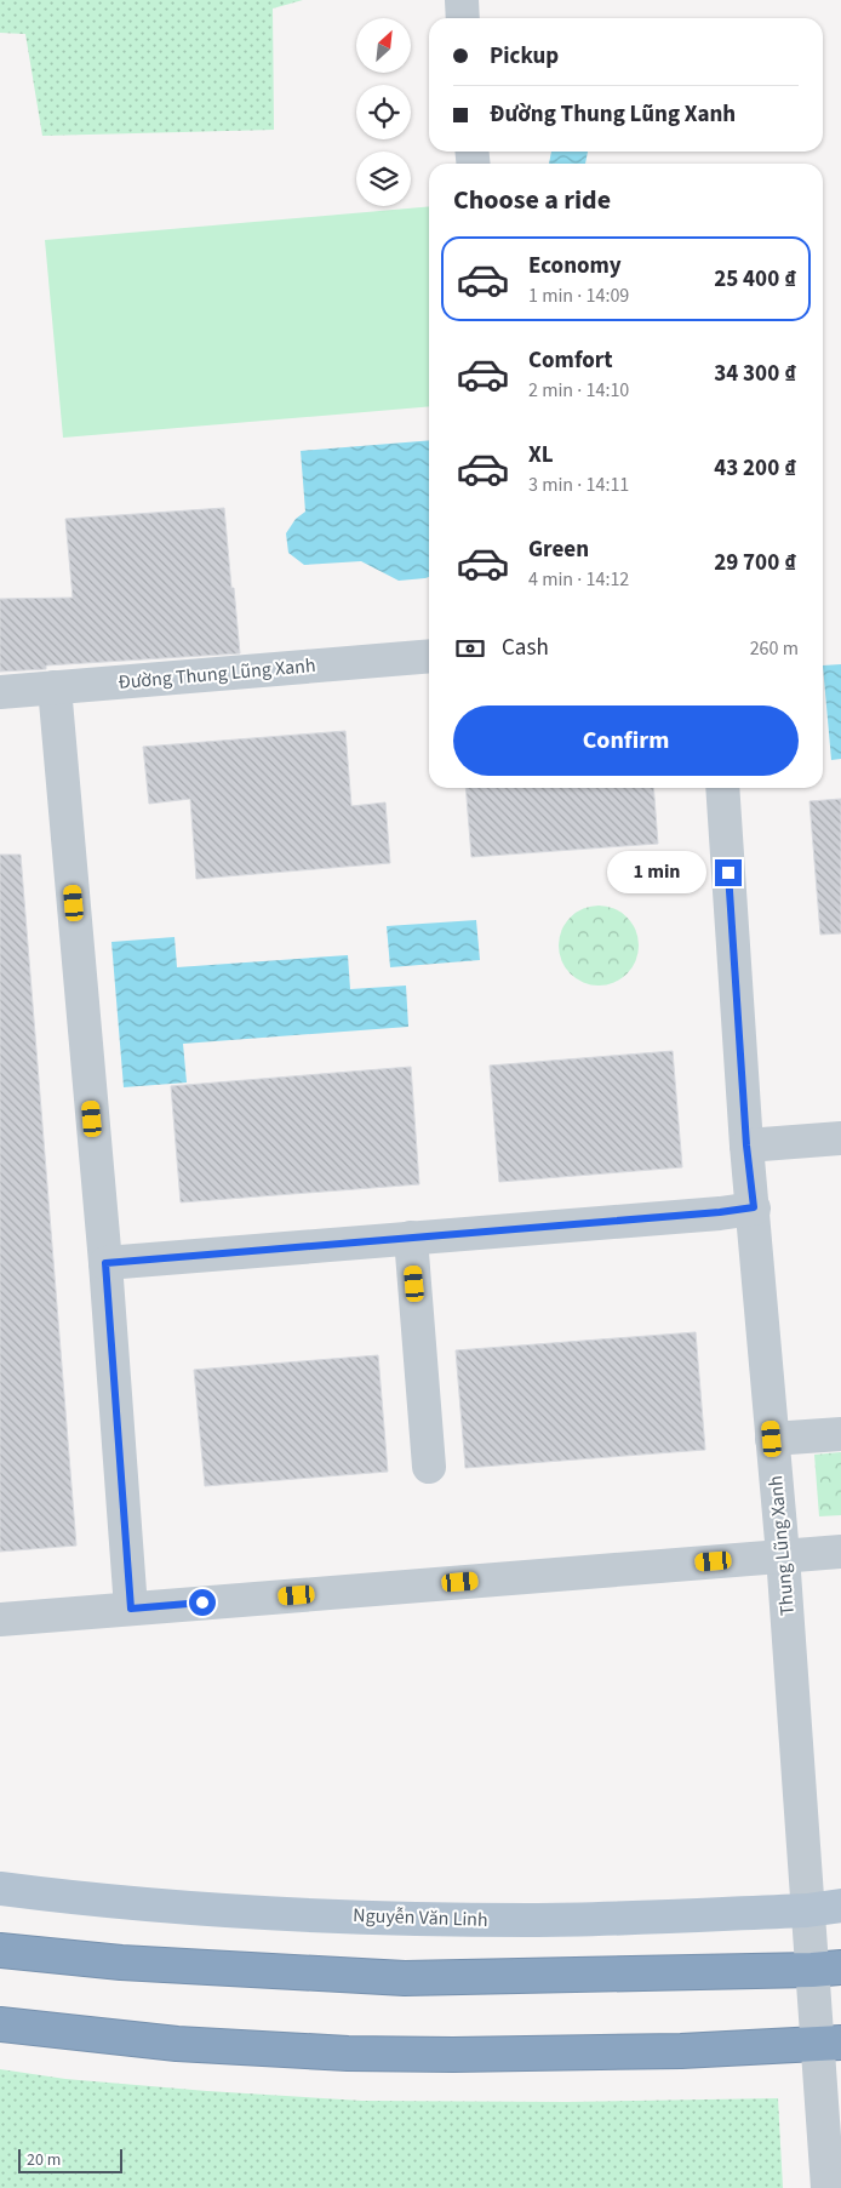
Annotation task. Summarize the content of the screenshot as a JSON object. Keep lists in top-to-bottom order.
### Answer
{
  "streets": {
    "main road": ["Nguyễn Văn Linh"],
    "street": ["Đường Thung Lũng Xanh", "Thung Lũng Xanh"]
  },
  "crossings": [
    ["Thung Lũng Xanh", "Nguyễn Văn Linh"]
  ],
  "scale_bar": "20 m",
  "north": "top right",
  "page": {
    "banner": ["Pickup", "Đường Thung Lũng Xanh"],
    "heading": "Choose a ride",
    "list": [
      {
        "name": "Economy",
        "note": "1 min · 14:09",
        "value": "25 400 ₫"
      },
      {
        "name": "Comfort",
        "note": "2 min · 14:10",
        "value": "34 300 ₫"
      },
      {
        "name": "XL",
        "note": "3 min · 14:11",
        "value": "43 200 ₫"
      },
      {
        "name": "Green",
        "note": "4 min · 14:12",
        "value": "29 700 ₫"
      }
    ],
    "pay": ["Cash", "260 m"],
    "buttons": "Confirm",
    "bubble": "1 min",
    "scale": "20 m"
  }
}
